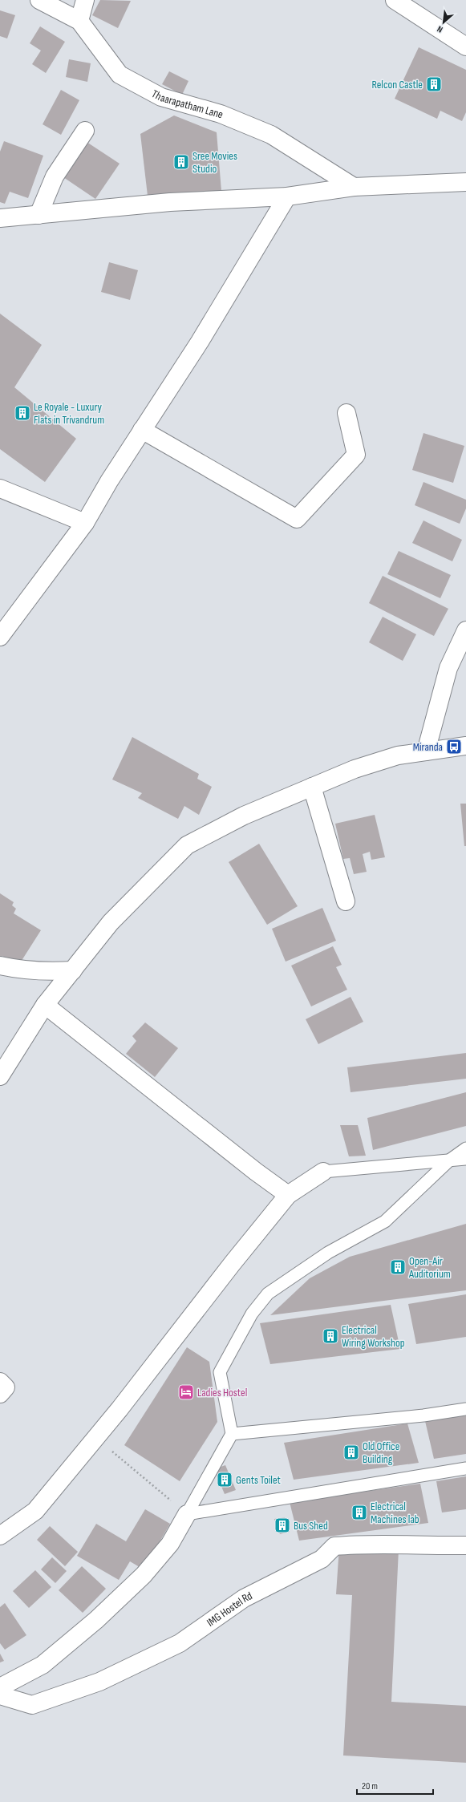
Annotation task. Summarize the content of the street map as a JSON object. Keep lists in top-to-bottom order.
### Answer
{
  "streets": {
    "street": ["Thaarapatham Lane", "IMG Hostel Rd"]
  },
  "places": {
    "building": [
      "Relcon Castle",
      "Sree Movies Studio",
      "Le Royale - Luxury Flats in Trivandrum",
      "Open-Air Auditorium",
      "Electrical Wiring Workshop",
      "Old Office Building",
      "Gents Toilet",
      "Electrical Machines lab",
      "Bus Shed"
    ],
    "bus stop": ["Miranda"],
    "hotel": ["Ladies Hostel"]
  },
  "scale_bar": "20 m",
  "north": "bottom left"
}
